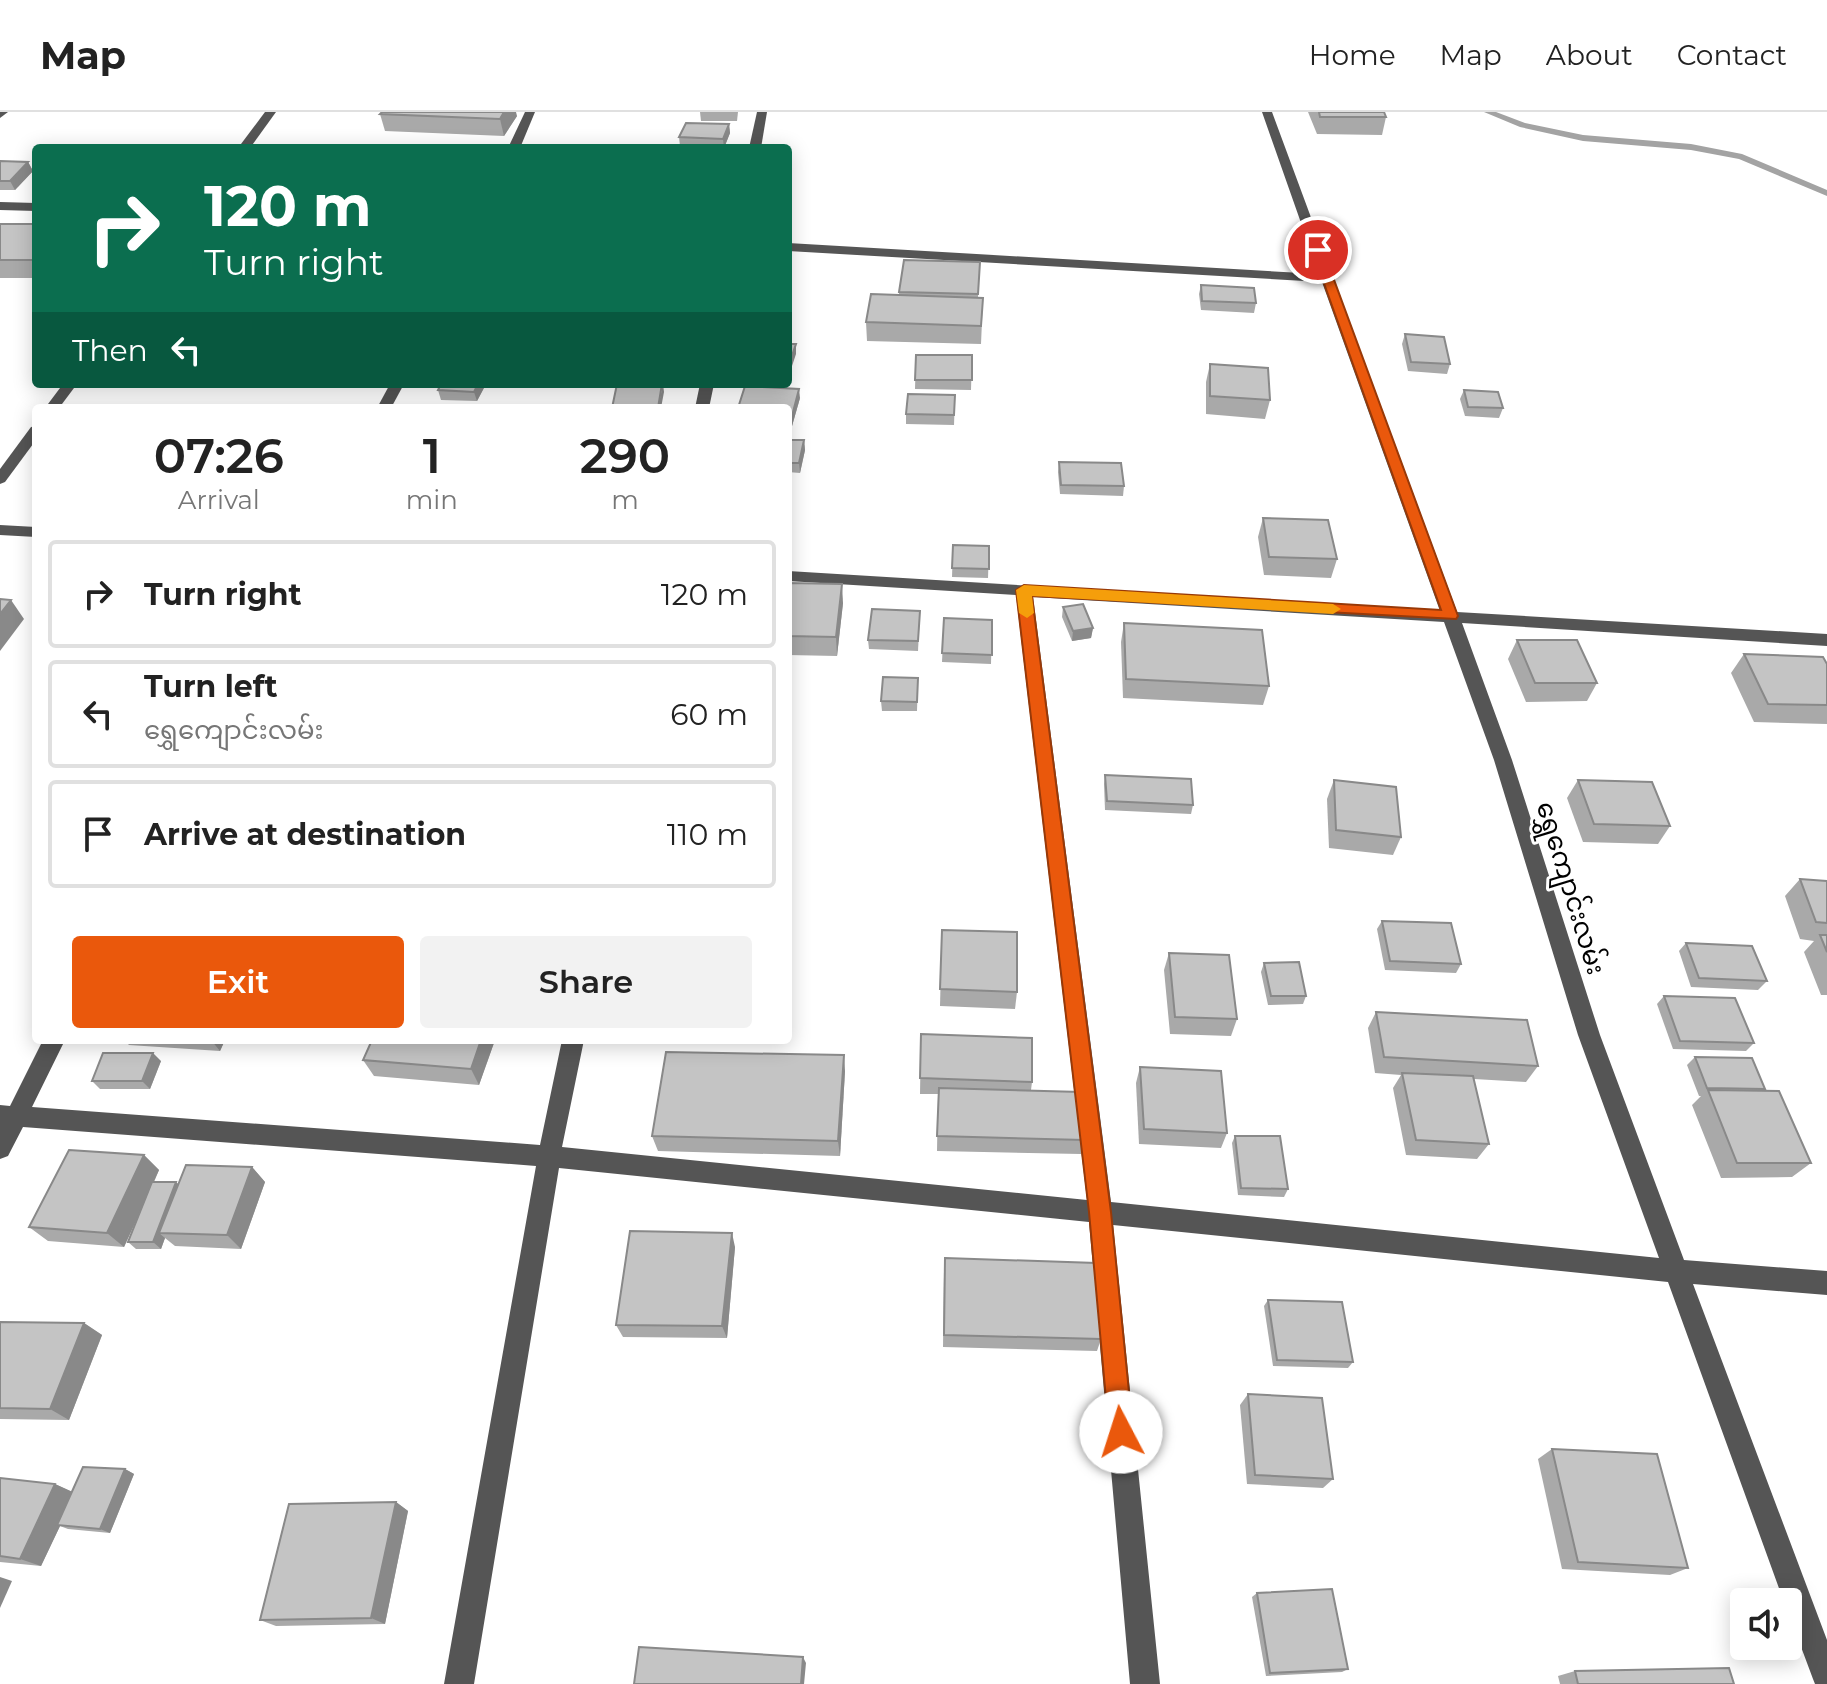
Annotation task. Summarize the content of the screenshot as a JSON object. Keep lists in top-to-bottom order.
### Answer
{
  "streets": {
    "street": ["ရွှေကျောင်းလမ်း"]
  },
  "page": {
    "header": "Map",
    "nav": [
      "Home",
      "Map",
      "About",
      "Contact"
    ],
    "turn": ["120 m", "Turn right"],
    "then": "Then",
    "eta": [
      "07:26",
      "Arrival",
      "1",
      "min",
      "290",
      "m"
    ],
    "list": [
      {
        "name": "Turn right",
        "value": "120 m"
      },
      {
        "name": "Turn left",
        "note": "ရွှေကျောင်းလမ်း",
        "value": "60 m"
      },
      {
        "name": "Arrive at destination",
        "value": "110 m"
      }
    ],
    "buttons": ["Exit", "Share"]
  }
}
